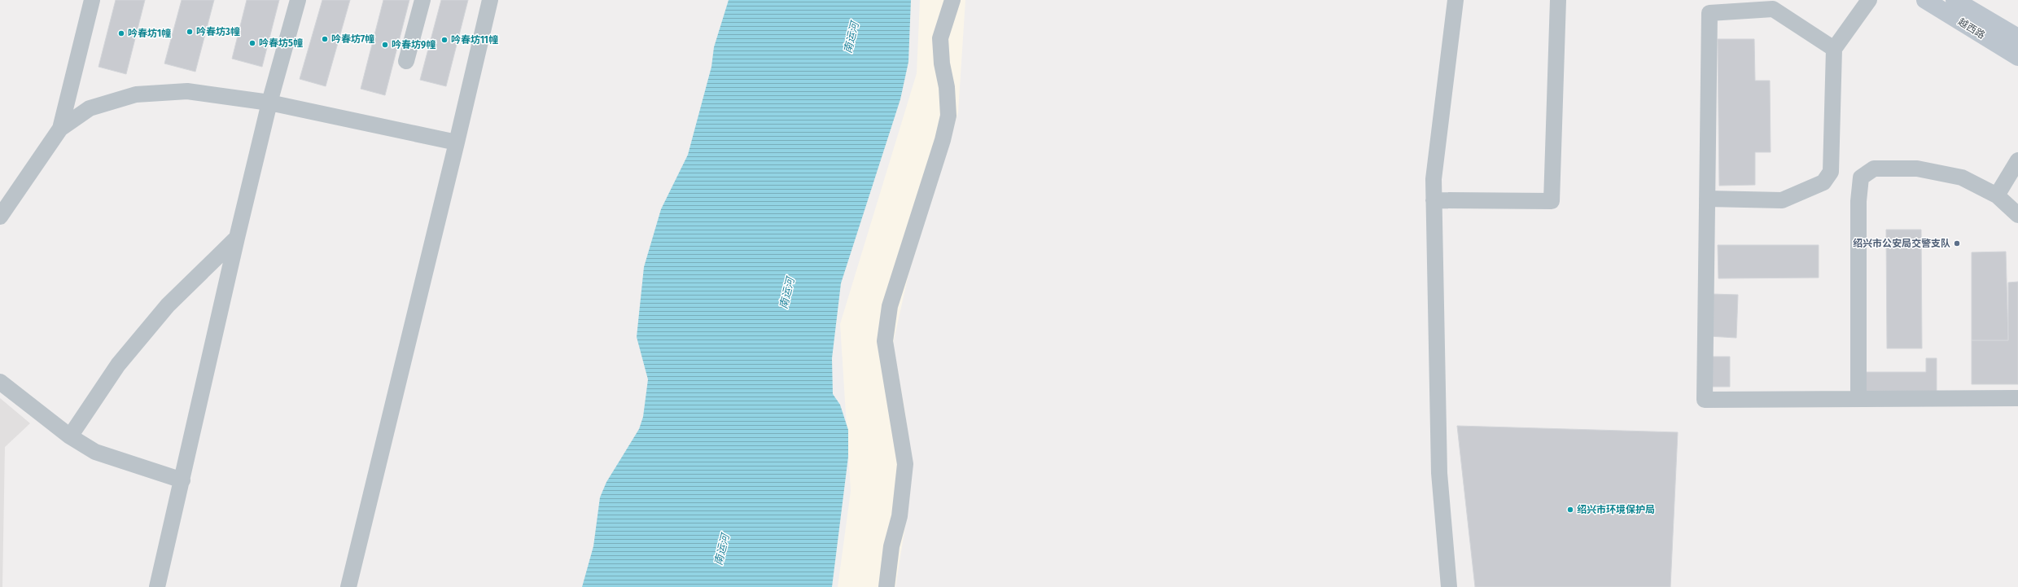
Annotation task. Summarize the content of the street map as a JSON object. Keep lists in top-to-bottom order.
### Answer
{
  "streets": {
    "main road": ["越西路"]
  },
  "water": ["南运河"],
  "places": [
    "吟春坊3幢",
    "吟春坊1幢",
    "吟春坊7幢",
    "吟春坊11幢",
    "吟春坊5幢",
    "吟春坊9幢",
    "绍兴市公安局交警支队",
    "绍兴市环境保护局"
  ]
}
